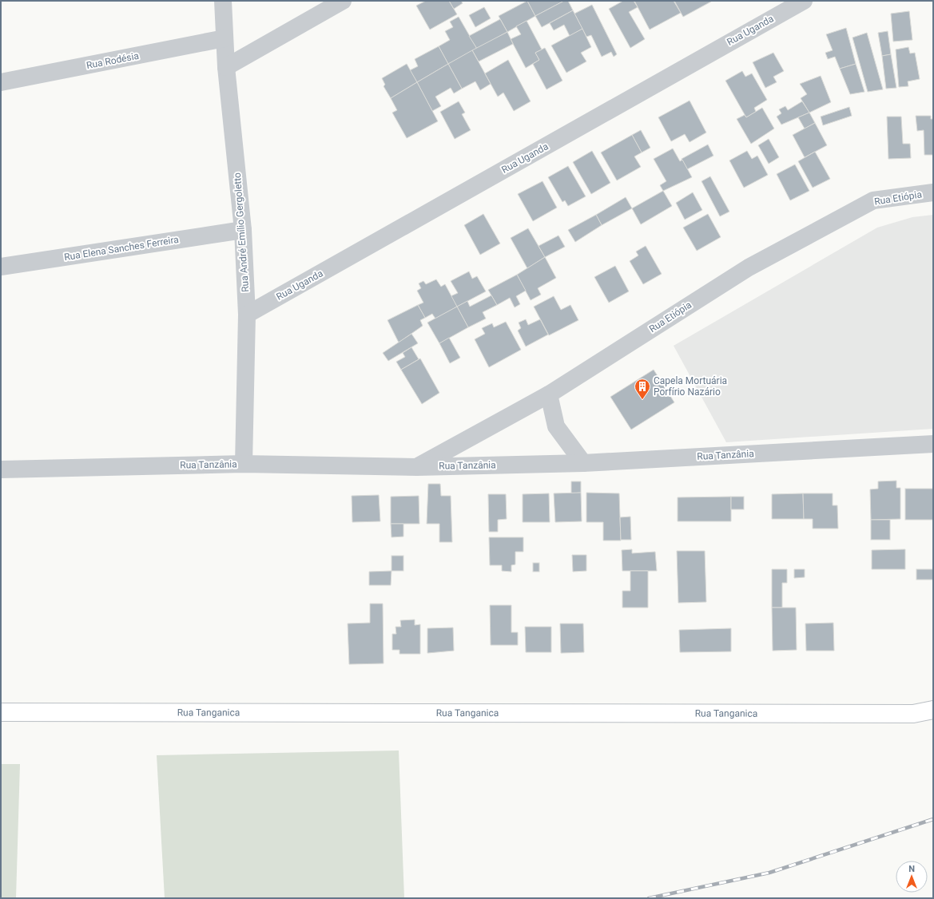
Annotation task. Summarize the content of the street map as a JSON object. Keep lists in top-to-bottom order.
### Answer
{
  "streets": {
    "street": [
      "Rua Uganda",
      "Rua Rodésia",
      "Rua Etiópia",
      "Rua André Emílio Gergoletto",
      "Rua Elena Sanches Ferreira",
      "Rua Tanzânia",
      "Rua Tanganica"
    ]
  },
  "crossings": [
    ["Rua Uganda", "Rua André Emílio Gergoletto"],
    ["Rua Rodésia", "Rua André Emílio Gergoletto"],
    ["Rua Etiópia", "Rua Tanzânia"],
    ["Rua André Emílio Gergoletto", "Rua Elena Sanches Ferreira"],
    ["Rua André Emílio Gergoletto", "Rua Tanzânia"]
  ],
  "places": {
    "building": ["Capela Mortuária Porfírio Nazário"]
  },
  "north": "top"
}
